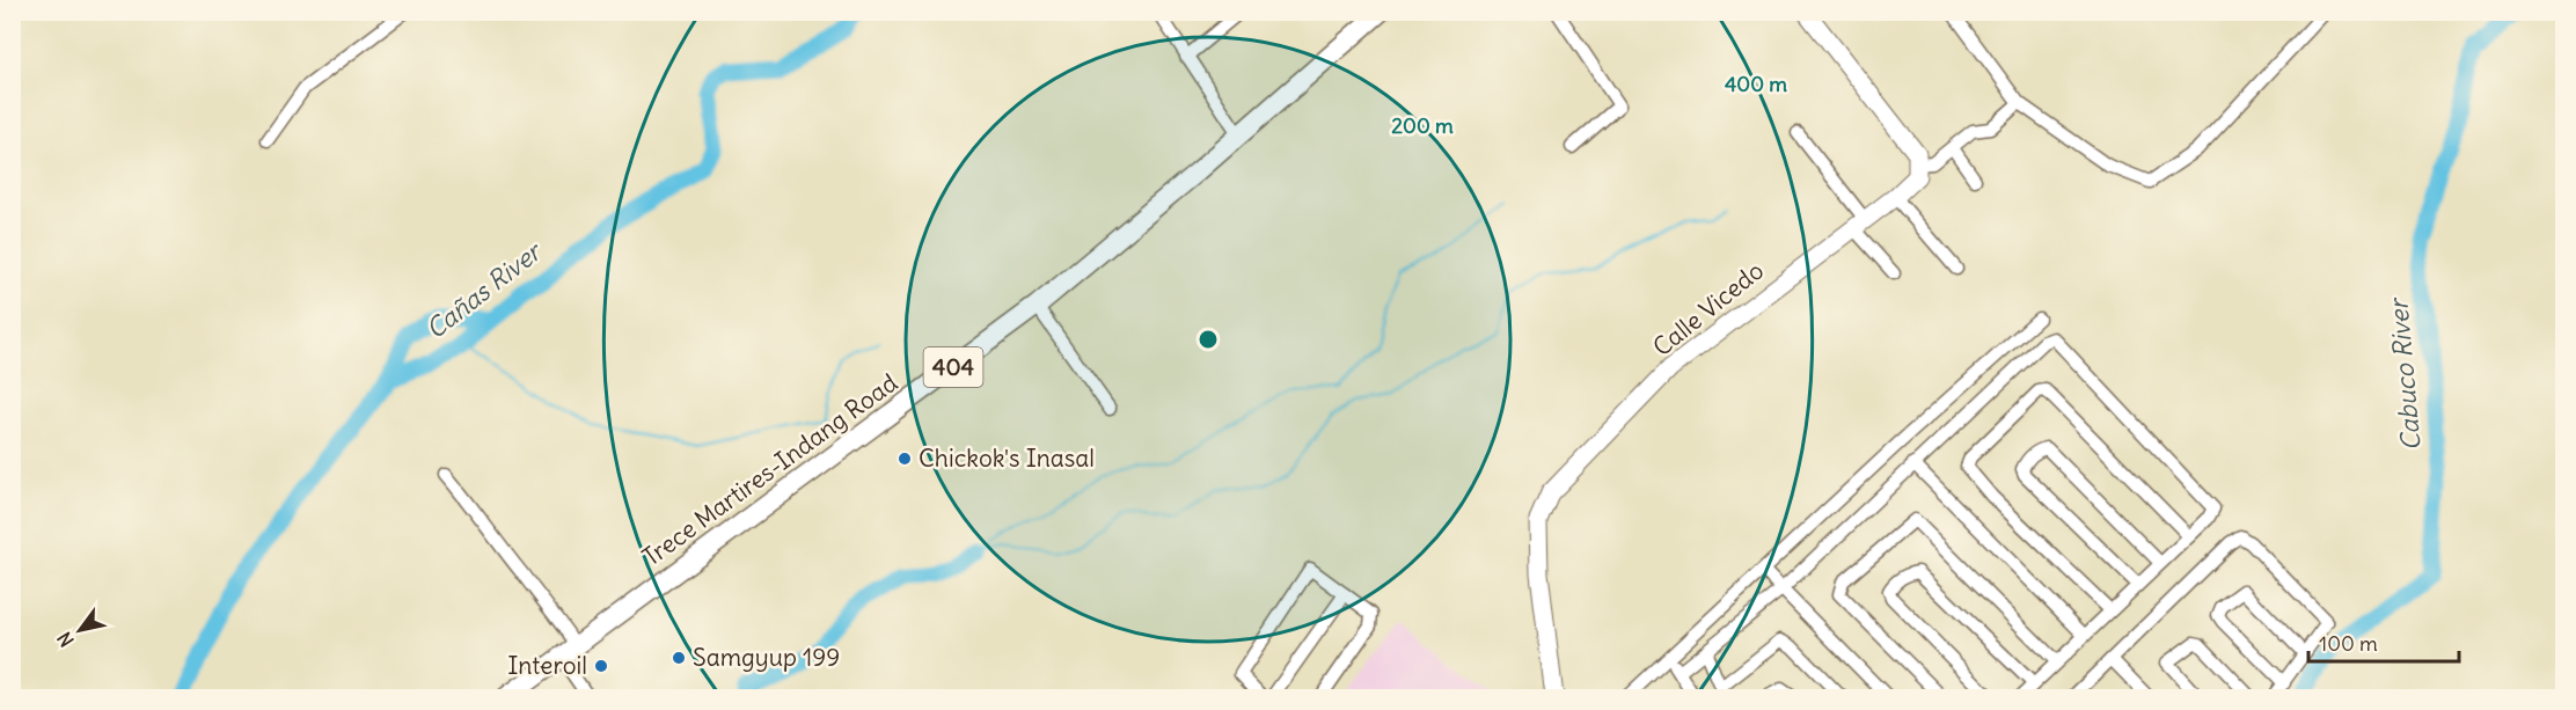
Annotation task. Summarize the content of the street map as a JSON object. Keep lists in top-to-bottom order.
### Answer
{
  "streets": {
    "main road": ["404", "Trece Martires-Indang Road"],
    "street": ["Calle Vicedo"]
  },
  "water": ["Cañas River", "Cabuco River"],
  "places": ["Chickok's Inasal", "Samgyup 199", "Interoil"],
  "scale_bar": "100 m",
  "north": "bottom left",
  "rings": ["400 m", "200 m"]
}
